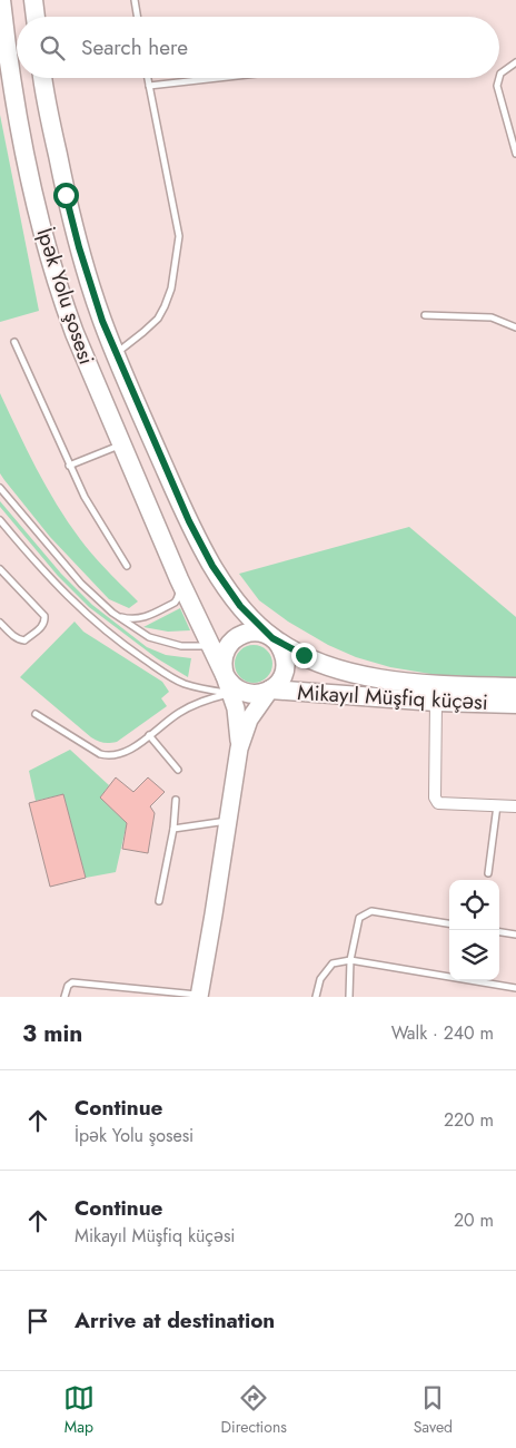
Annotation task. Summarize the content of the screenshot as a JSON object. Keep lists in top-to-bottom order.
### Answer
{
  "streets": {
    "main road": ["İpək Yolu şosesi", "Mikayıl Müşfiq küçəsi"]
  },
  "crossings": [
    ["İpək Yolu şosesi", "Mikayıl Müşfiq küçəsi"]
  ],
  "page": {
    "search": "Search here",
    "heading": ["3 min", "Walk · 240 m"],
    "list": [
      ["Continue", "İpək Yolu şosesi", "220 m"],
      ["Continue", "Mikayıl Müşfiq küçəsi", "20 m"],
      "Arrive at destination"
    ],
    "nav": ["Map", "Directions", "Saved"]
  }
}
